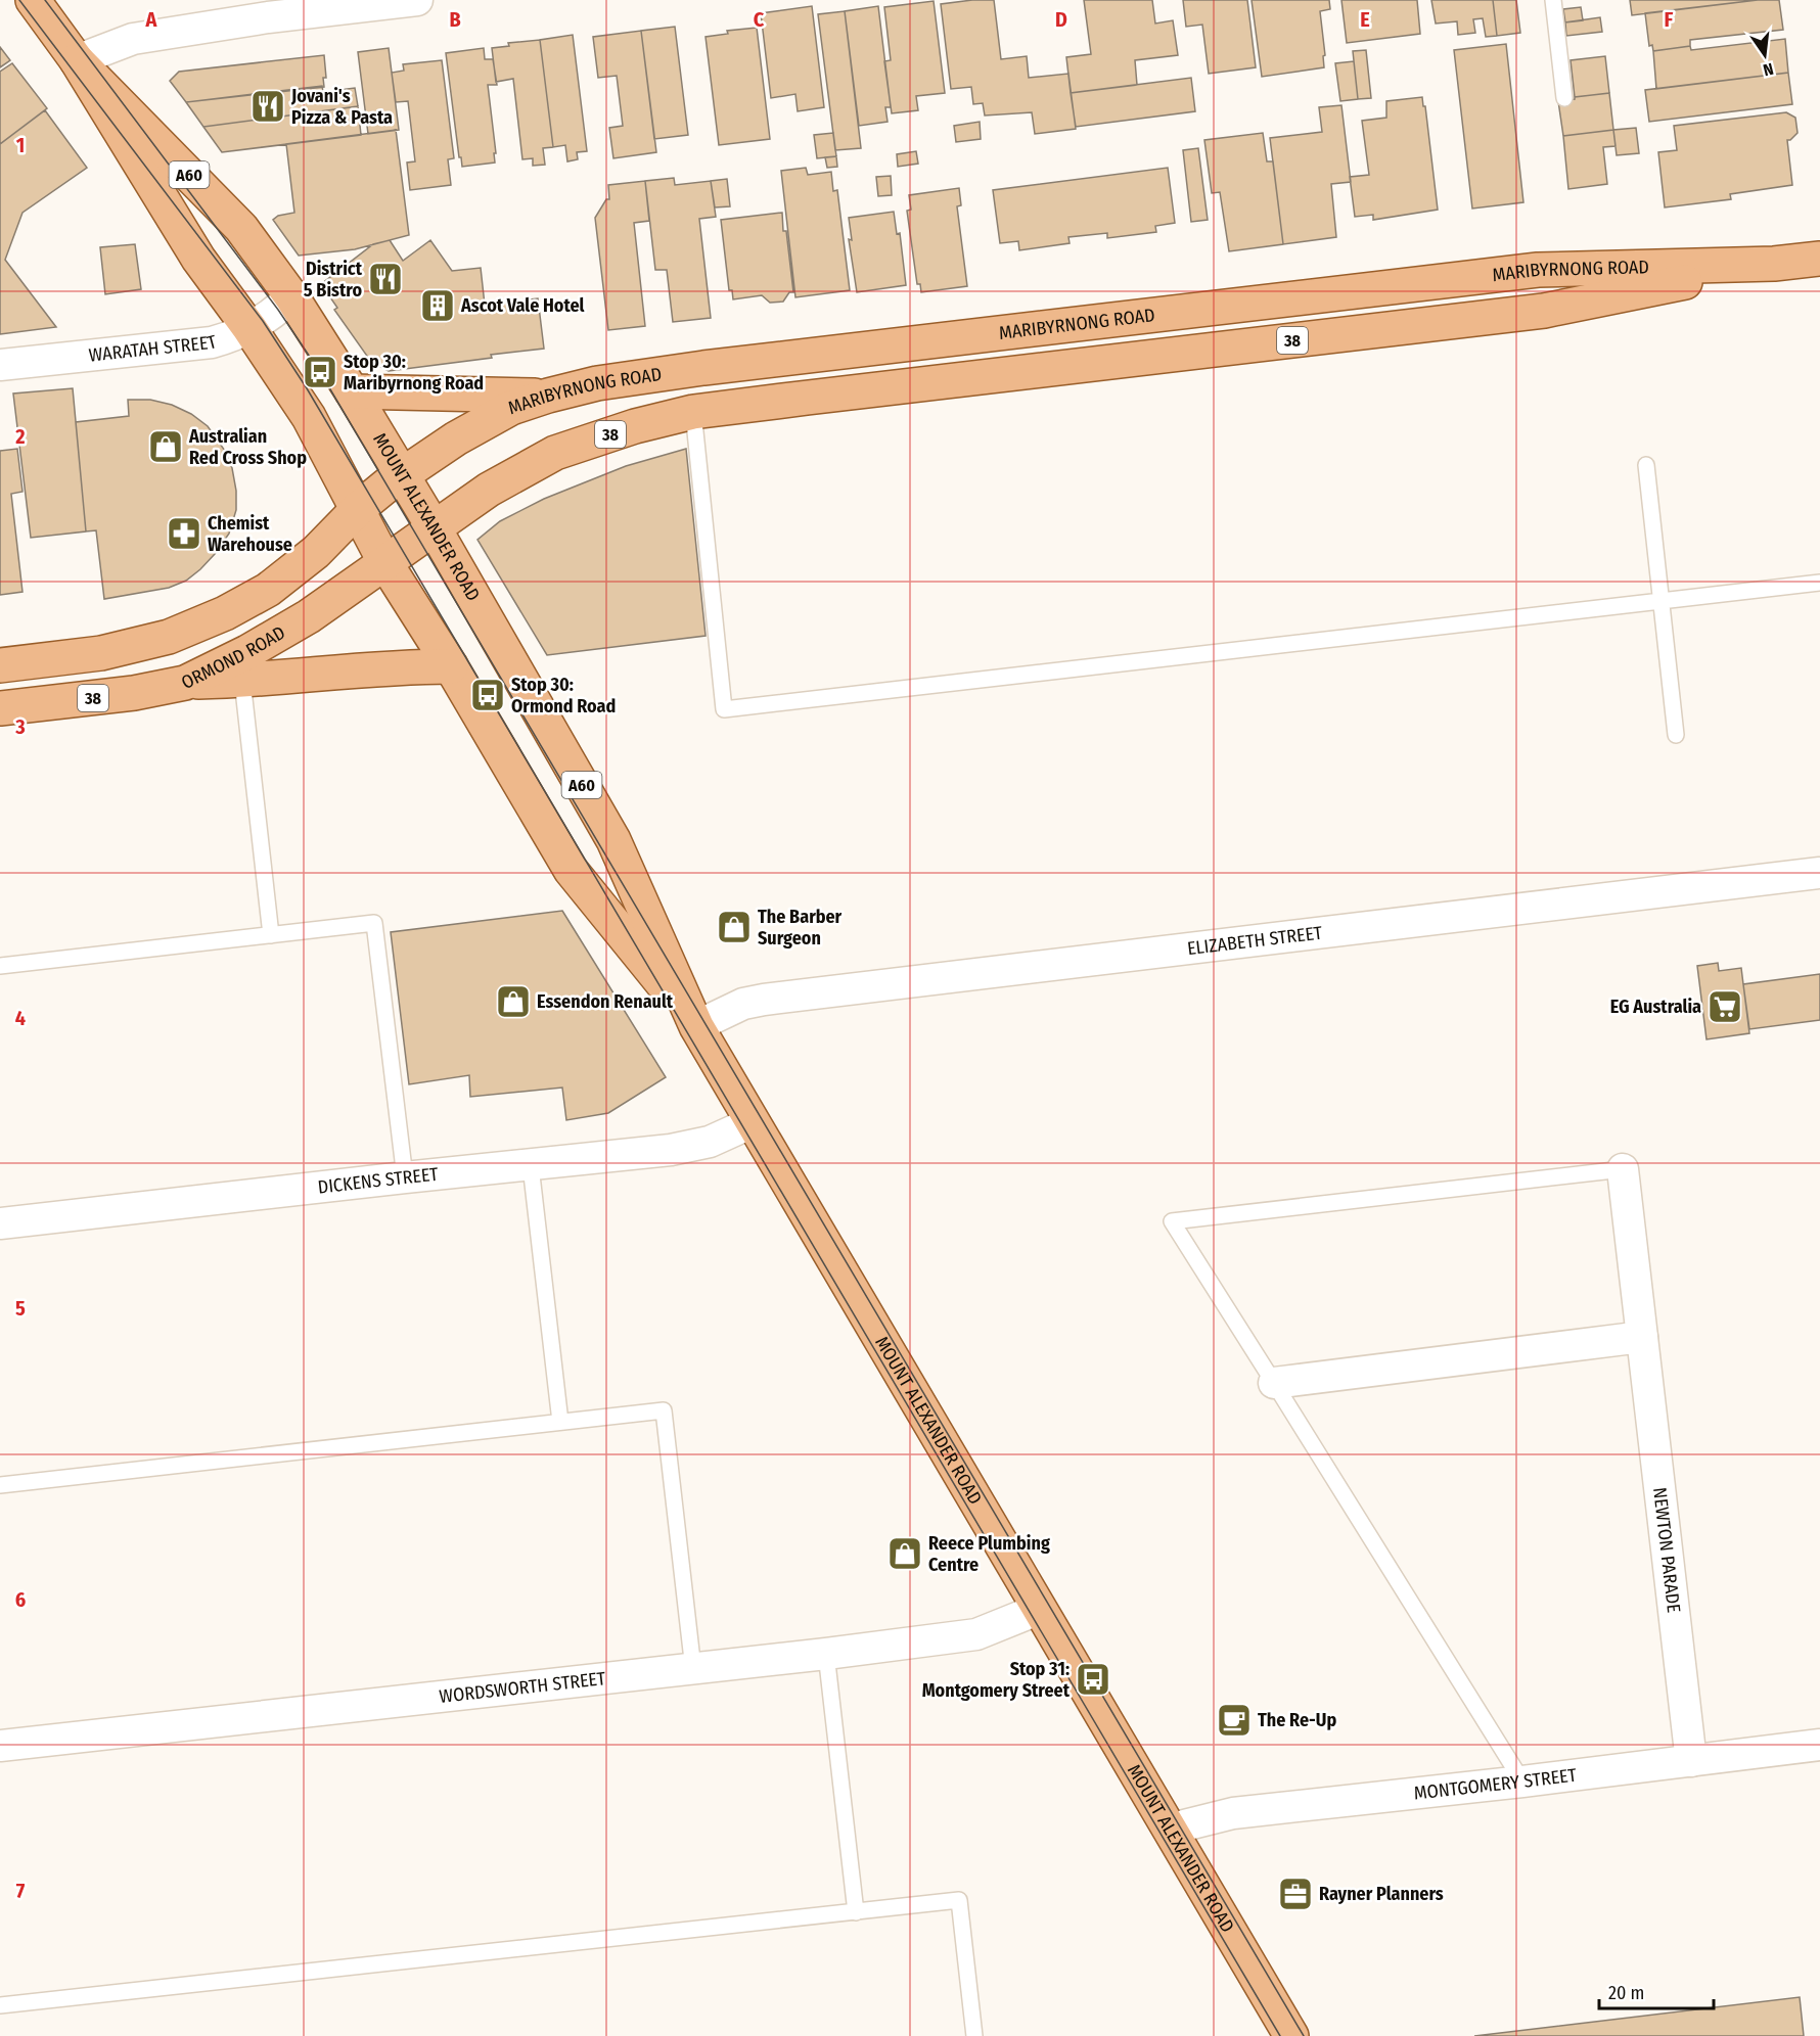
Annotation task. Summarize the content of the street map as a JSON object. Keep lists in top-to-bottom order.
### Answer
{
  "streets": {
    "main road": [
      "A60",
      "MARIBYRNONG ROAD",
      "38",
      "MOUNT ALEXANDER ROAD",
      "ORMOND ROAD"
    ],
    "street": [
      "WARATAH STREET",
      "ELIZABETH STREET",
      "DICKENS STREET",
      "NEWTON PARADE",
      "WORDSWORTH STREET",
      "MONTGOMERY STREET"
    ]
  },
  "crossings": [
    ["MARIBYRNONG ROAD", "38"],
    ["MARIBYRNONG ROAD", "MOUNT ALEXANDER ROAD"],
    ["MARIBYRNONG ROAD", "ORMOND ROAD"],
    ["38", "MOUNT ALEXANDER ROAD"],
    ["WARATAH STREET", "MOUNT ALEXANDER ROAD"],
    ["MOUNT ALEXANDER ROAD", "ORMOND ROAD"],
    ["MOUNT ALEXANDER ROAD", "ELIZABETH STREET"],
    ["MOUNT ALEXANDER ROAD", "DICKENS STREET"],
    ["MOUNT ALEXANDER ROAD", "WORDSWORTH STREET"],
    ["MOUNT ALEXANDER ROAD", "MONTGOMERY STREET"],
    ["NEWTON PARADE", "MONTGOMERY STREET"]
  ],
  "places": {
    "restaurant": ["Jovani's Pizza & Pasta", "District 5 Bistro"],
    "building": ["Ascot Vale Hotel"],
    "bus stop": ["Stop 30: Maribyrnong Road", "Stop 30: Ormond Road", "Stop 31: Montgomery Street"],
    "shop": [
      "Australian Red Cross Shop",
      "The Barber Surgeon",
      "Essendon Renault",
      "Reece Plumbing Centre"
    ],
    "pharmacy": ["Chemist Warehouse"],
    "supermarket": ["EG Australia"],
    "cafe": ["The Re-Up"],
    "office": ["Rayner Planners"]
  },
  "scale_bar": "20 m",
  "north": "bottom",
  "grid": {
    "columns": [
      "A",
      "B",
      "C",
      "D",
      "E",
      "F"
    ],
    "rows": [
      "1",
      "2",
      "3",
      "4",
      "5",
      "6",
      "7"
    ]
  }
}
